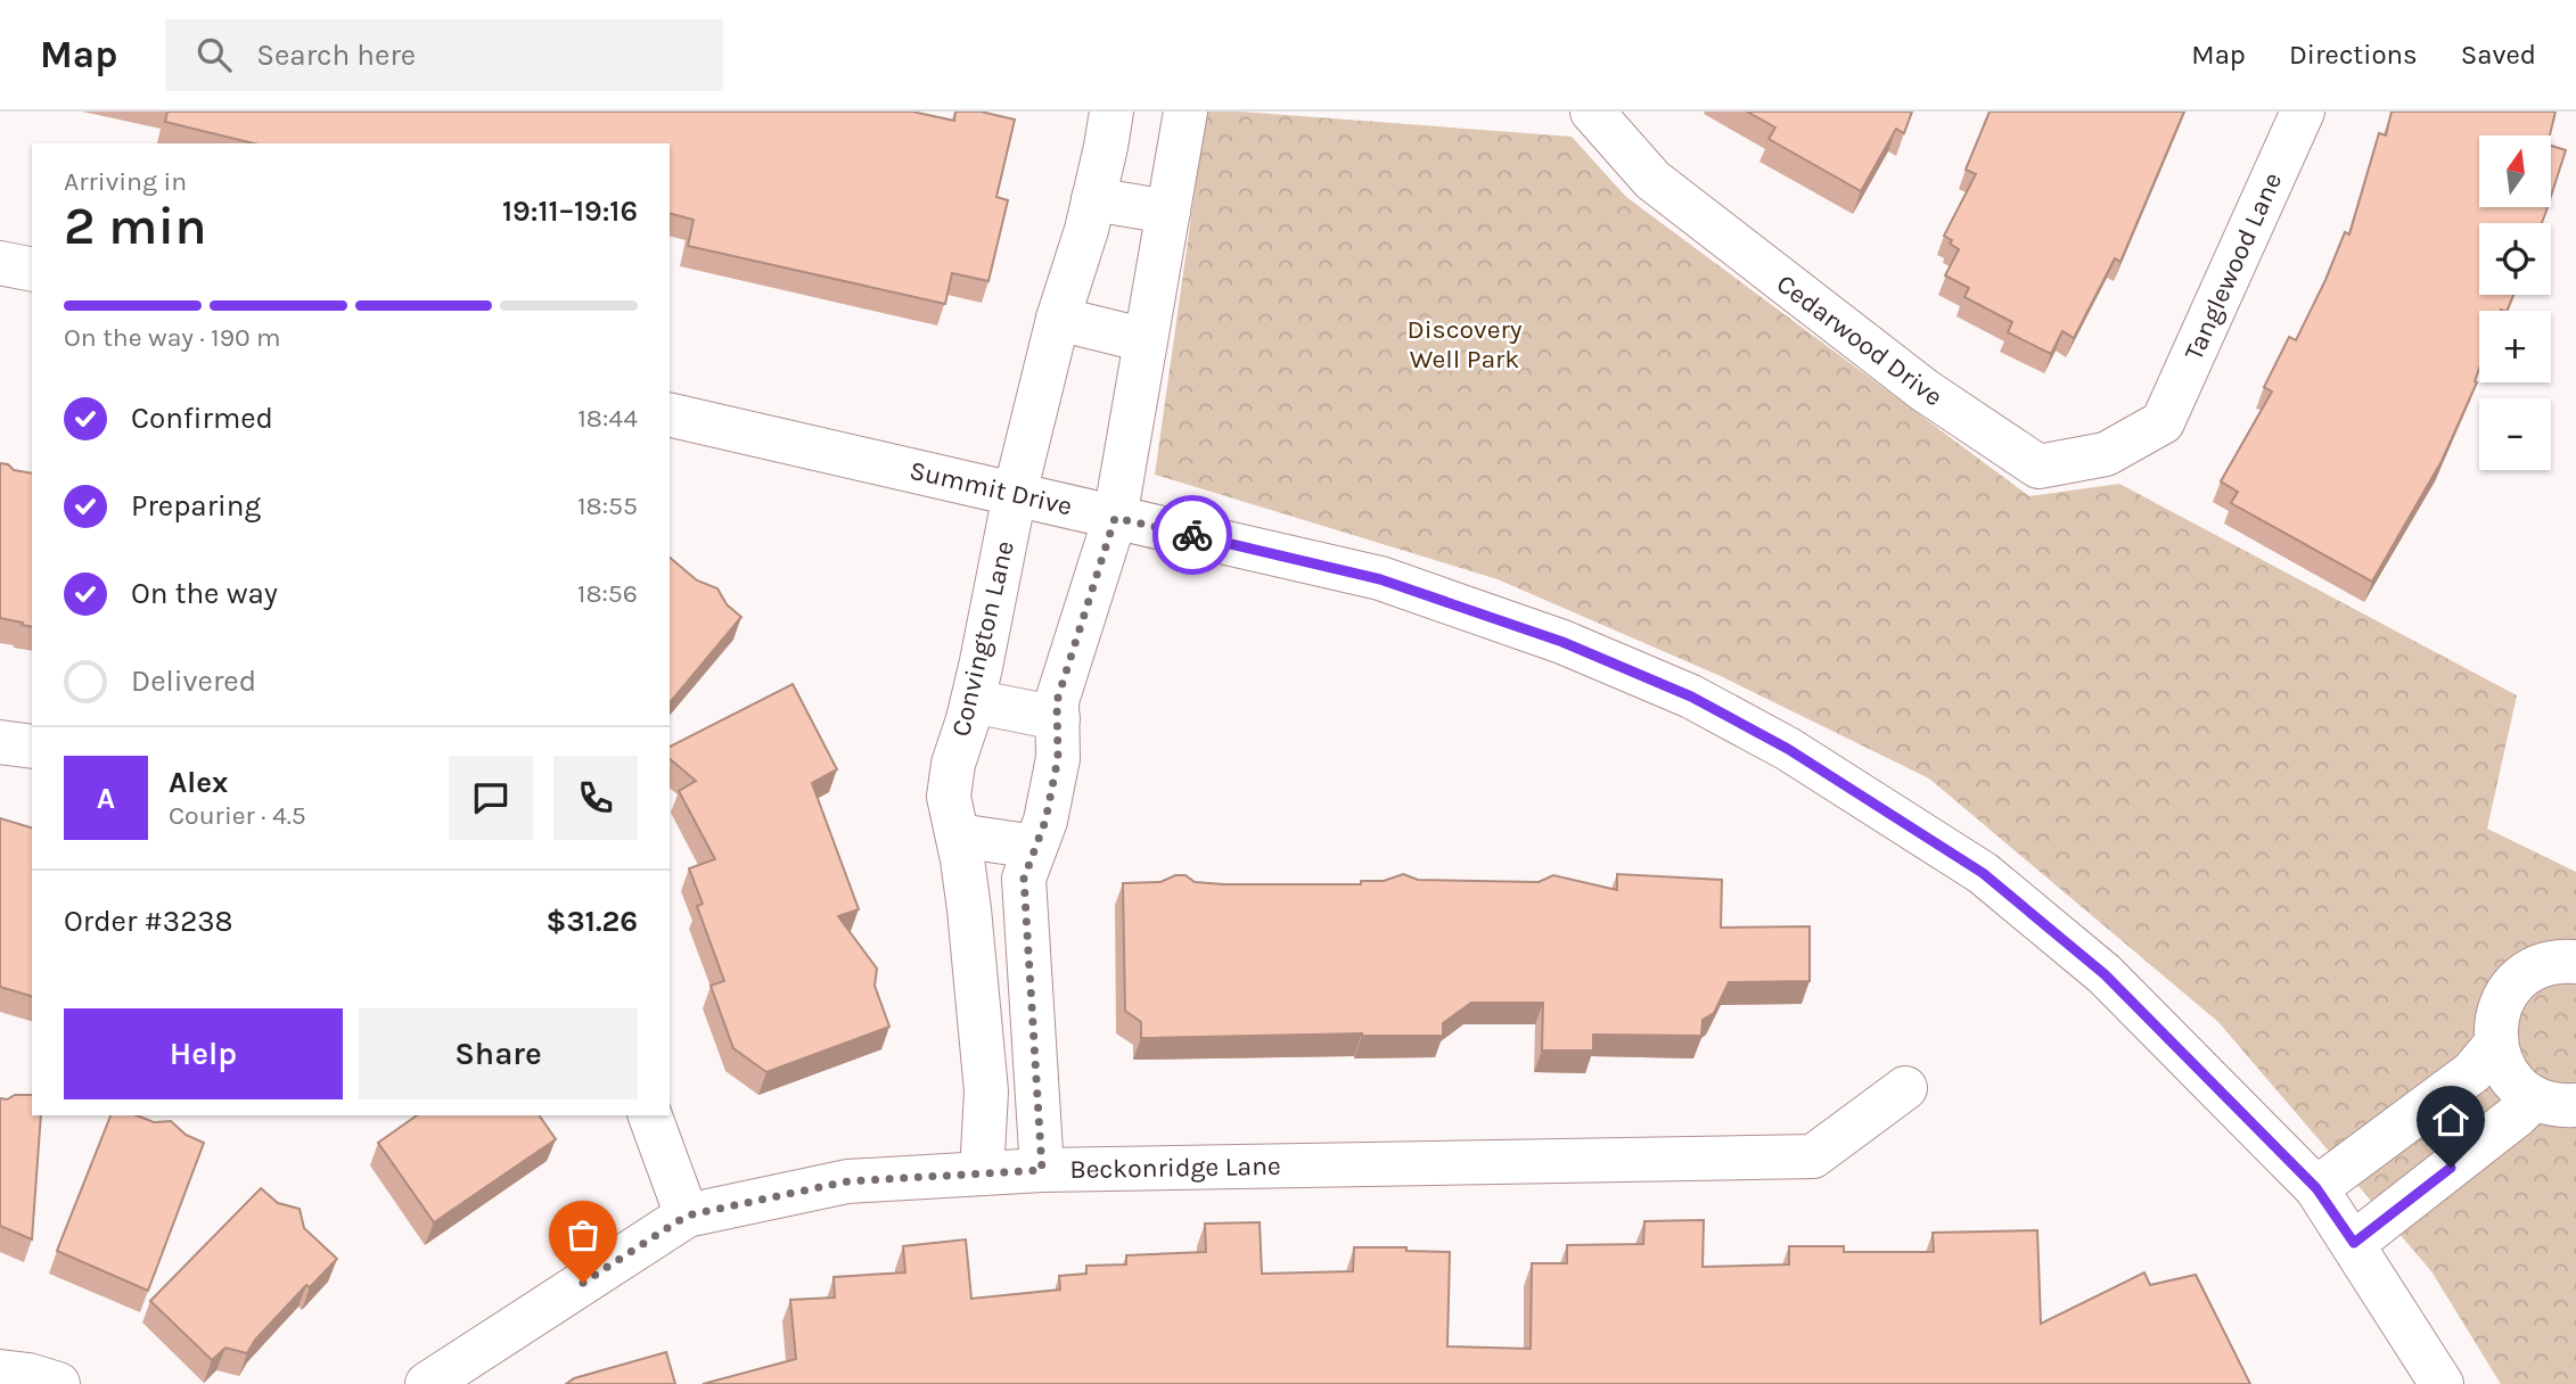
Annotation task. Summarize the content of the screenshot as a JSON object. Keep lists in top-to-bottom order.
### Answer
{
  "streets": {
    "street": [
      "Tanglewood Lane",
      "Cedarwood Drive",
      "Summit Drive",
      "Convington Lane",
      "Beckonridge Lane"
    ]
  },
  "crossings": [
    ["Tanglewood Lane", "Cedarwood Drive"],
    ["Summit Drive", "Convington Lane"],
    ["Convington Lane", "Beckonridge Lane"]
  ],
  "parks": ["Discovery Well Park"],
  "north": "top",
  "page": {
    "header": "Map",
    "search": "Search here",
    "nav": ["Map", "Directions", "Saved"],
    "map_buttons": ["+", "−"],
    "heading": ["2 min", "Arriving in", "19:11–19:16"],
    "panel": [
      "Alex",
      "Courier · 4.5",
      "Order #3238",
      "$31.26"
    ],
    "bar": "On the way · 190 m",
    "list": [
      ["Confirmed", "18:44"],
      ["Preparing", "18:55"],
      ["On the way", "18:56"],
      "Delivered"
    ],
    "round": "A",
    "buttons": ["Help", "Share"]
  }
}
